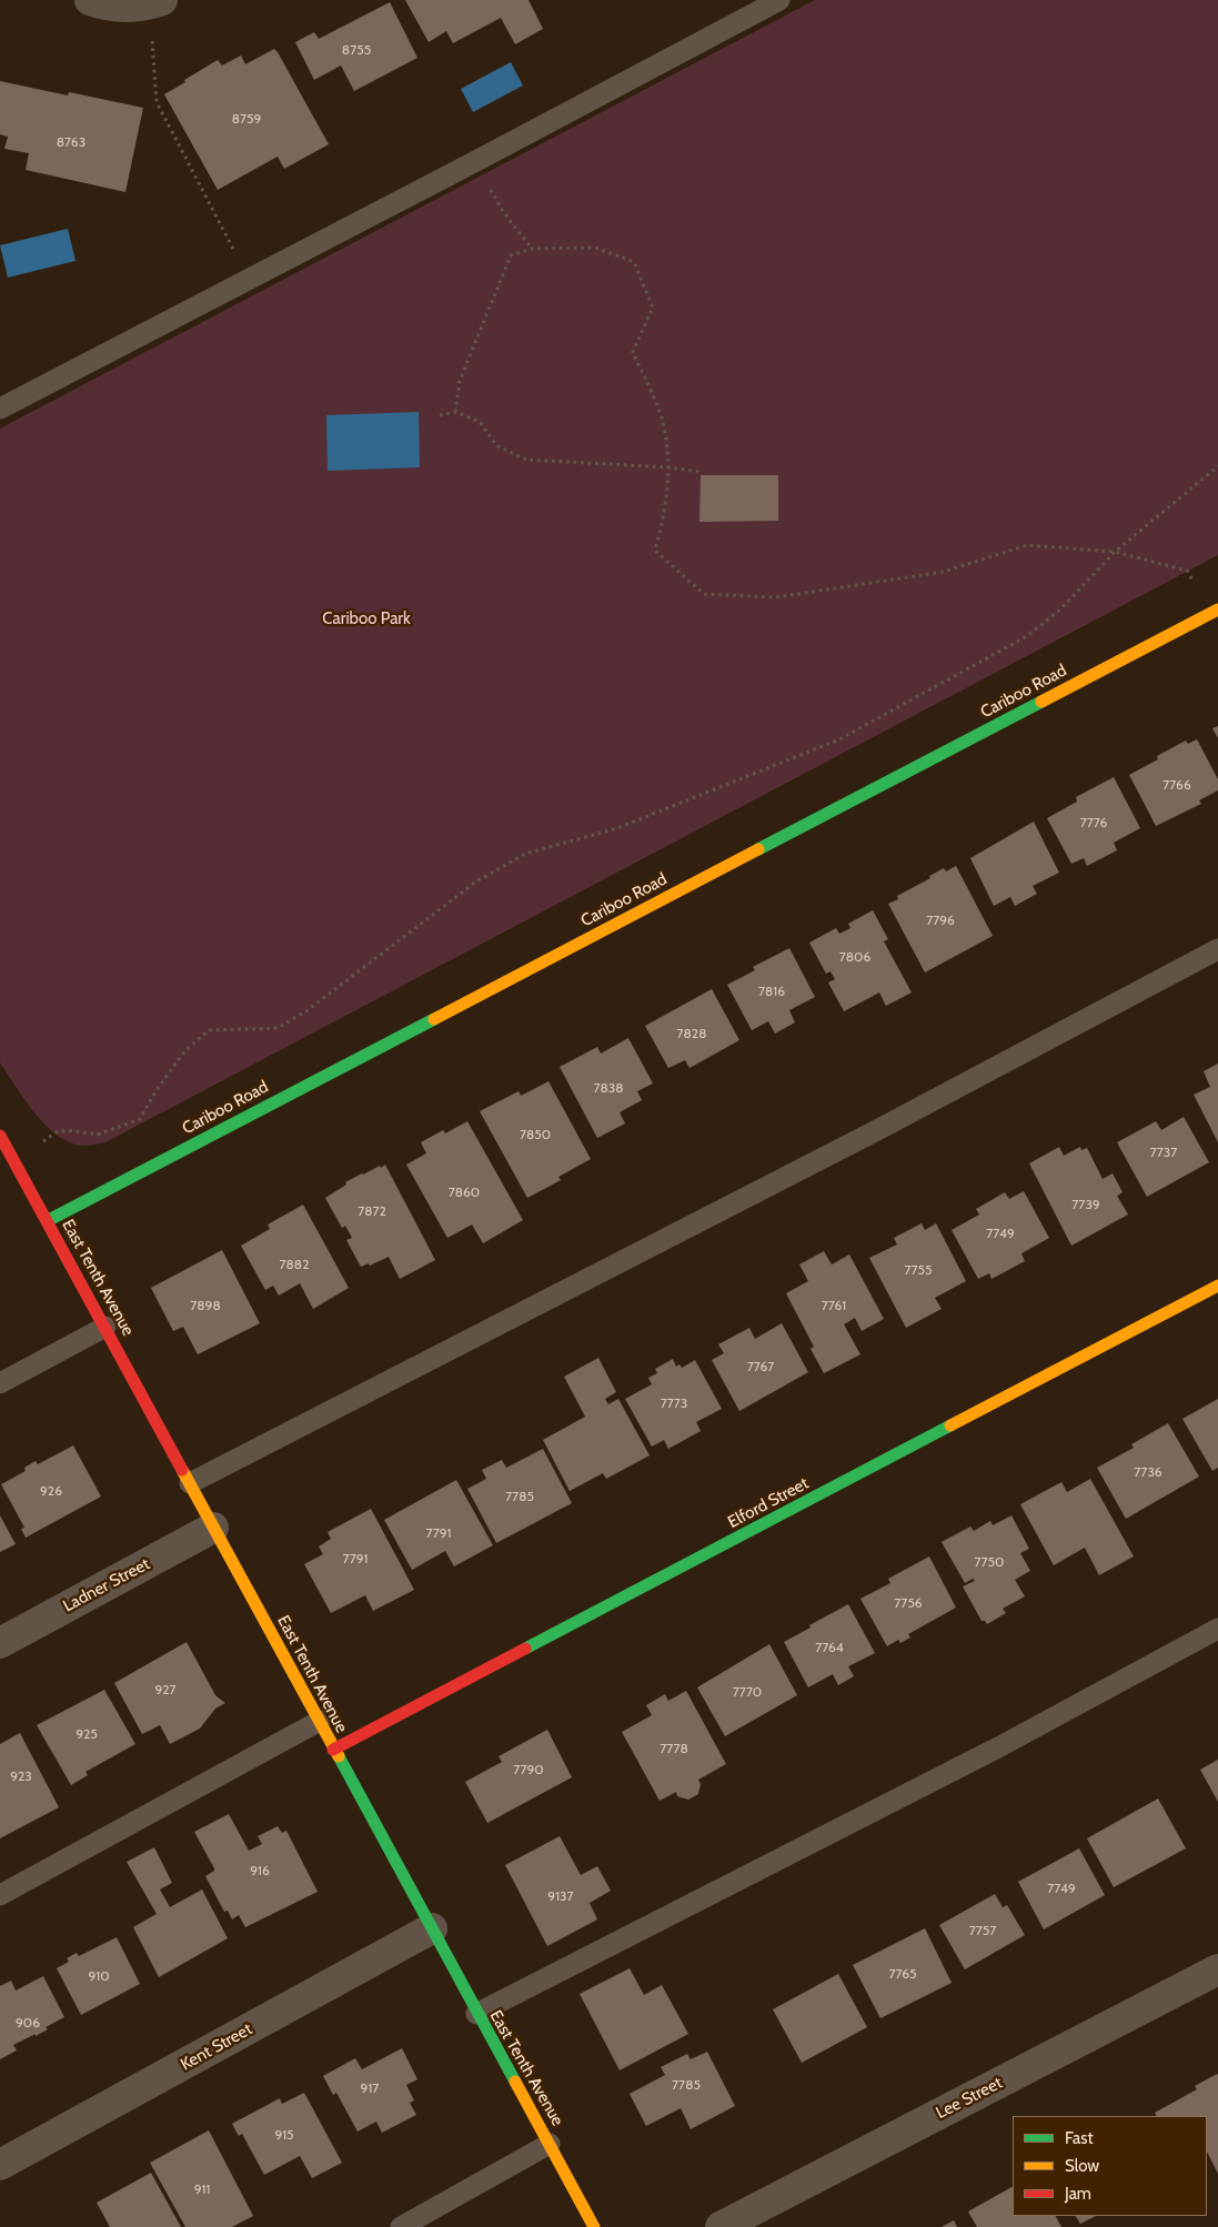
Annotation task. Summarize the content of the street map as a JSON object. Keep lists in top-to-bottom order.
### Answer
{
  "streets": {
    "street": [
      "Cariboo Road",
      "East Tenth Avenue",
      "Elford Street",
      "Ladner Street",
      "Kent Street",
      "Lee Street"
    ]
  },
  "crossings": [
    ["Cariboo Road", "East Tenth Avenue"],
    ["East Tenth Avenue", "Elford Street"],
    ["East Tenth Avenue", "Ladner Street"],
    ["East Tenth Avenue", "Kent Street"]
  ],
  "parks": ["Cariboo Park"],
  "house_numbers": [
    "8755",
    "8759",
    "8763",
    "7766",
    "7776",
    "7796",
    "7806",
    "7816",
    "7828",
    "7838",
    "7850",
    "7737",
    "7860",
    "7739",
    "7872",
    "7749",
    "7882",
    "7755",
    "7898",
    "7761",
    "7767",
    "7773",
    "7736",
    "926",
    "7785",
    "7791",
    "7791",
    "7750",
    "7756",
    "7764",
    "927",
    "7770",
    "925",
    "7778",
    "7790",
    "923",
    "916",
    "7749",
    "9137",
    "7757",
    "7765",
    "910",
    "906",
    "7785",
    "917",
    "915",
    "911"
  ],
  "legend": ["Fast", "Slow", "Jam"]
}
